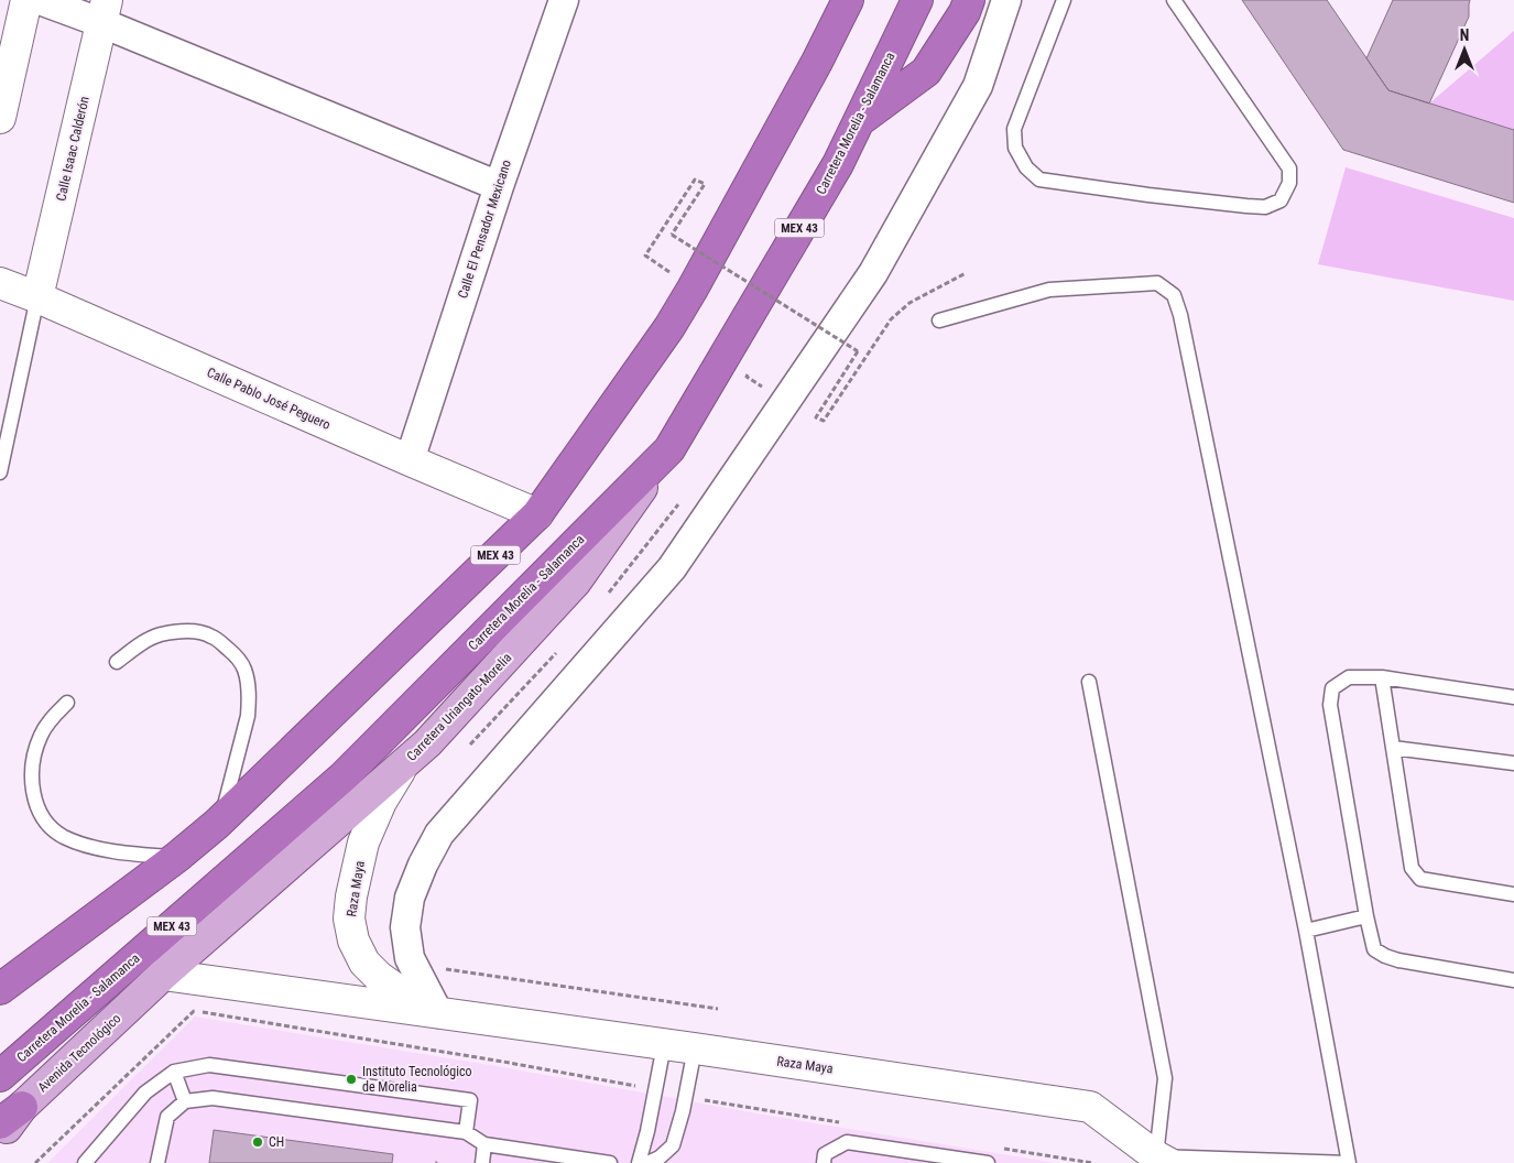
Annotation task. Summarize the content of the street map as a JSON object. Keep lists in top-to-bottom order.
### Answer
{
  "streets": {
    "highway": ["Carretera Morelia - Salamanca", "MEX 43"],
    "main road": ["Carretera Uriangato-Morelia", "Avenida Tecnológico"],
    "street": [
      "Calle Isaac Calderón",
      "Calle El Pensador Mexicano",
      "Calle Pablo José Peguero",
      "Raza Maya"
    ]
  },
  "crossings": [
    ["Carretera Morelia - Salamanca", "Carretera Uriangato-Morelia"],
    ["Calle Isaac Calderón", "Calle Pablo José Peguero"],
    ["MEX 43", "Calle Pablo José Peguero"],
    ["Calle El Pensador Mexicano", "Calle Pablo José Peguero"],
    ["Carretera Uriangato-Morelia", "Raza Maya"],
    ["Carretera Uriangato-Morelia", "Avenida Tecnológico"],
    ["Raza Maya", "Avenida Tecnológico"]
  ],
  "places": ["Instituto Tecnológico de Morelia", "CH"],
  "north": "top"
}
